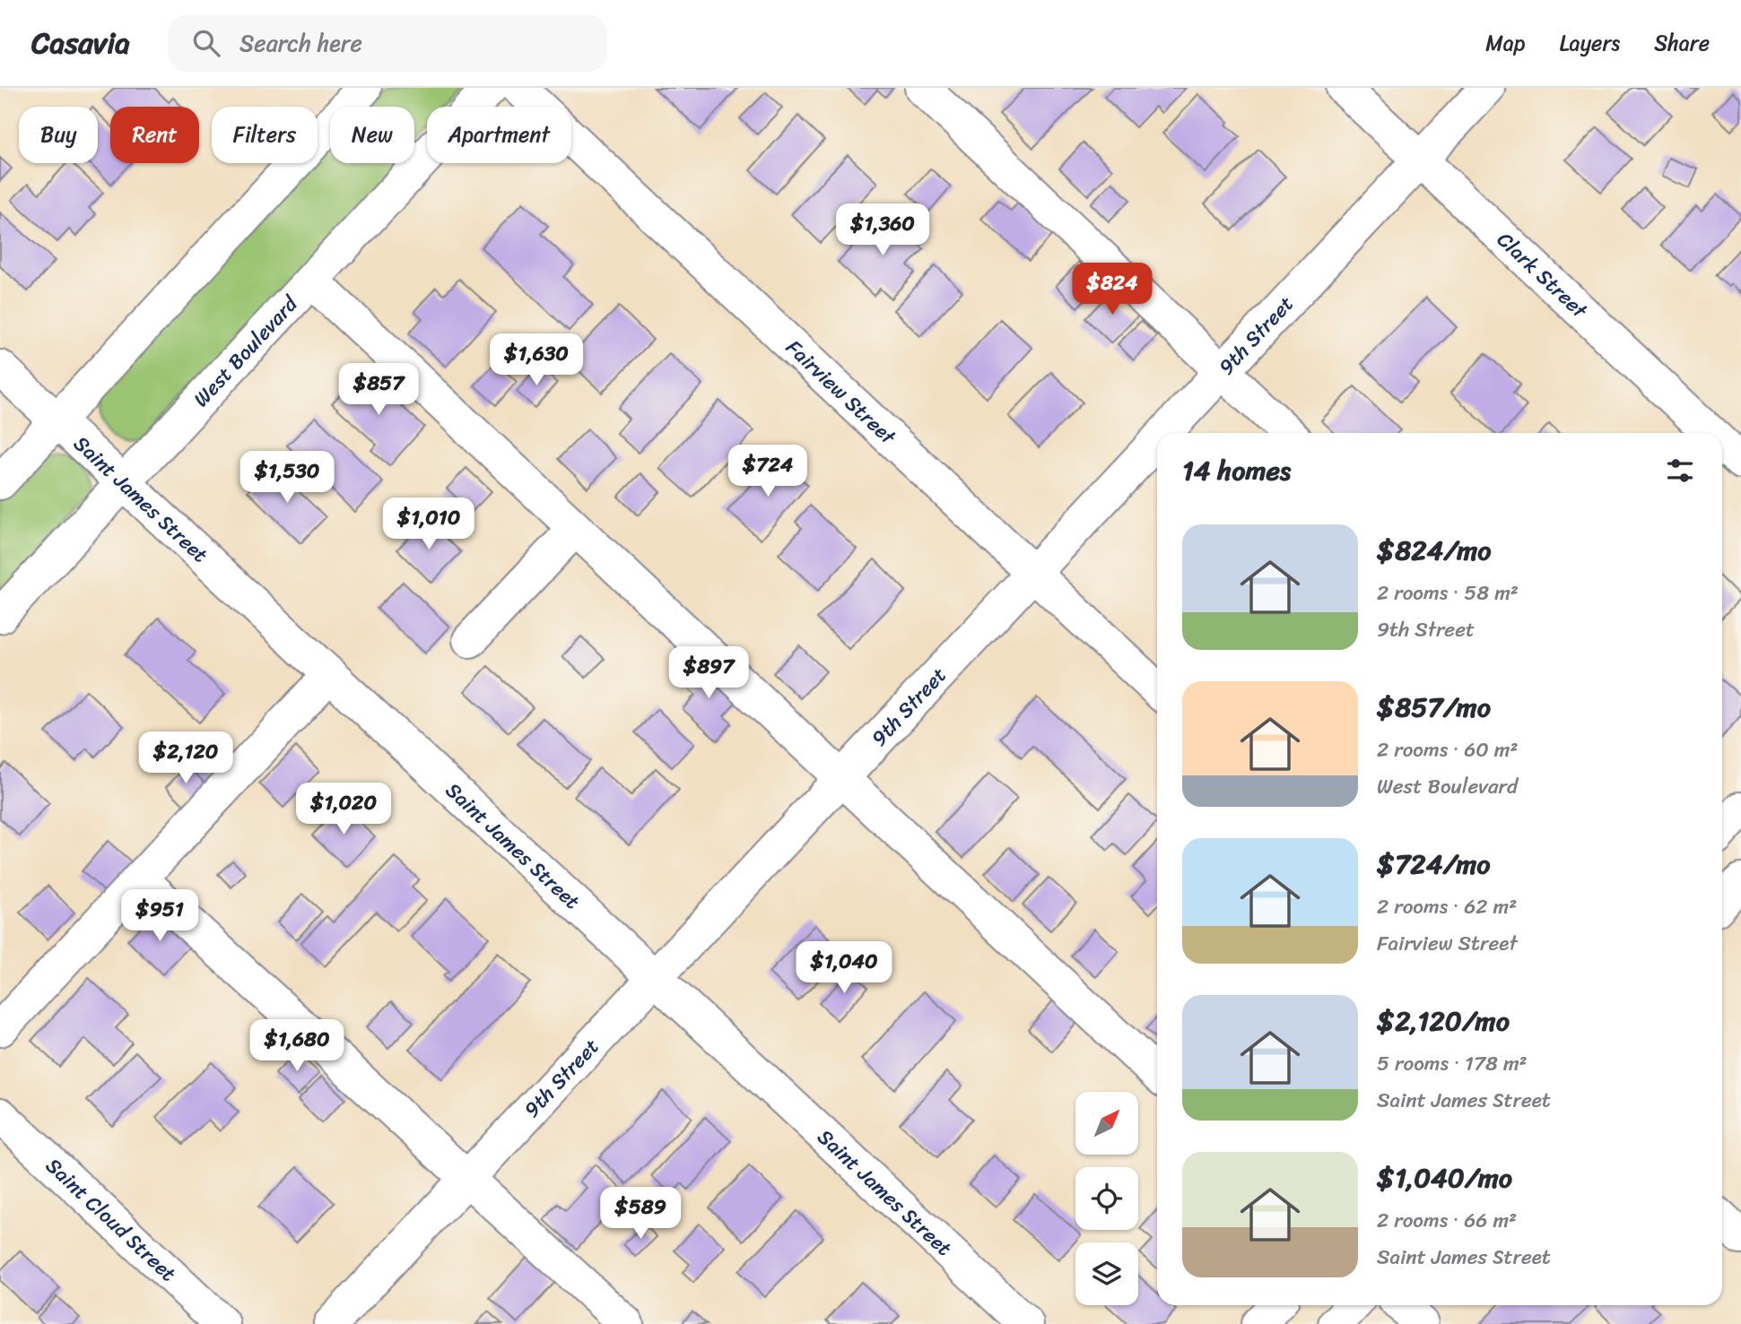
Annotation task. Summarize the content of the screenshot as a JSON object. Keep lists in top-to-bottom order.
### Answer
{
  "streets": {
    "main road": [
      "Clark Street",
      "9th Street",
      "West Boulevard",
      "Fairview Street",
      "Saint James Street",
      "Saint Cloud Street"
    ]
  },
  "crossings": [
    ["Clark Street", "9th Street"],
    ["9th Street", "Fairview Street"],
    ["9th Street", "Saint James Street"],
    ["West Boulevard", "Saint James Street"]
  ],
  "north": "top right",
  "page": {
    "header": "Casavia",
    "search": "Search here",
    "nav": ["Map", "Layers", "Share"],
    "chip": [
      "Buy",
      "Rent",
      "Filters",
      "New",
      "Apartment"
    ],
    "price": [
      "$1,360",
      "$824",
      "$1,630",
      "$857",
      "$724",
      "$1,530",
      "$1,010",
      "$897",
      "$2,120",
      "$1,020",
      "$951",
      "$1,040",
      "$1,680",
      "$589"
    ],
    "heading": "14 homes",
    "list": [
      {
        "name": "$824/mo",
        "note": "2 rooms · 58 m² · 9th Street"
      },
      {
        "name": "$857/mo",
        "note": "2 rooms · 60 m² · West Boulevard"
      },
      {
        "name": "$724/mo",
        "note": "2 rooms · 62 m² · Fairview Street"
      },
      {
        "name": "$2,120/mo",
        "note": "5 rooms · 178 m² · Saint James Street"
      },
      {
        "name": "$1,040/mo",
        "note": "2 rooms · 66 m² · Saint James Street"
      }
    ]
  }
}
